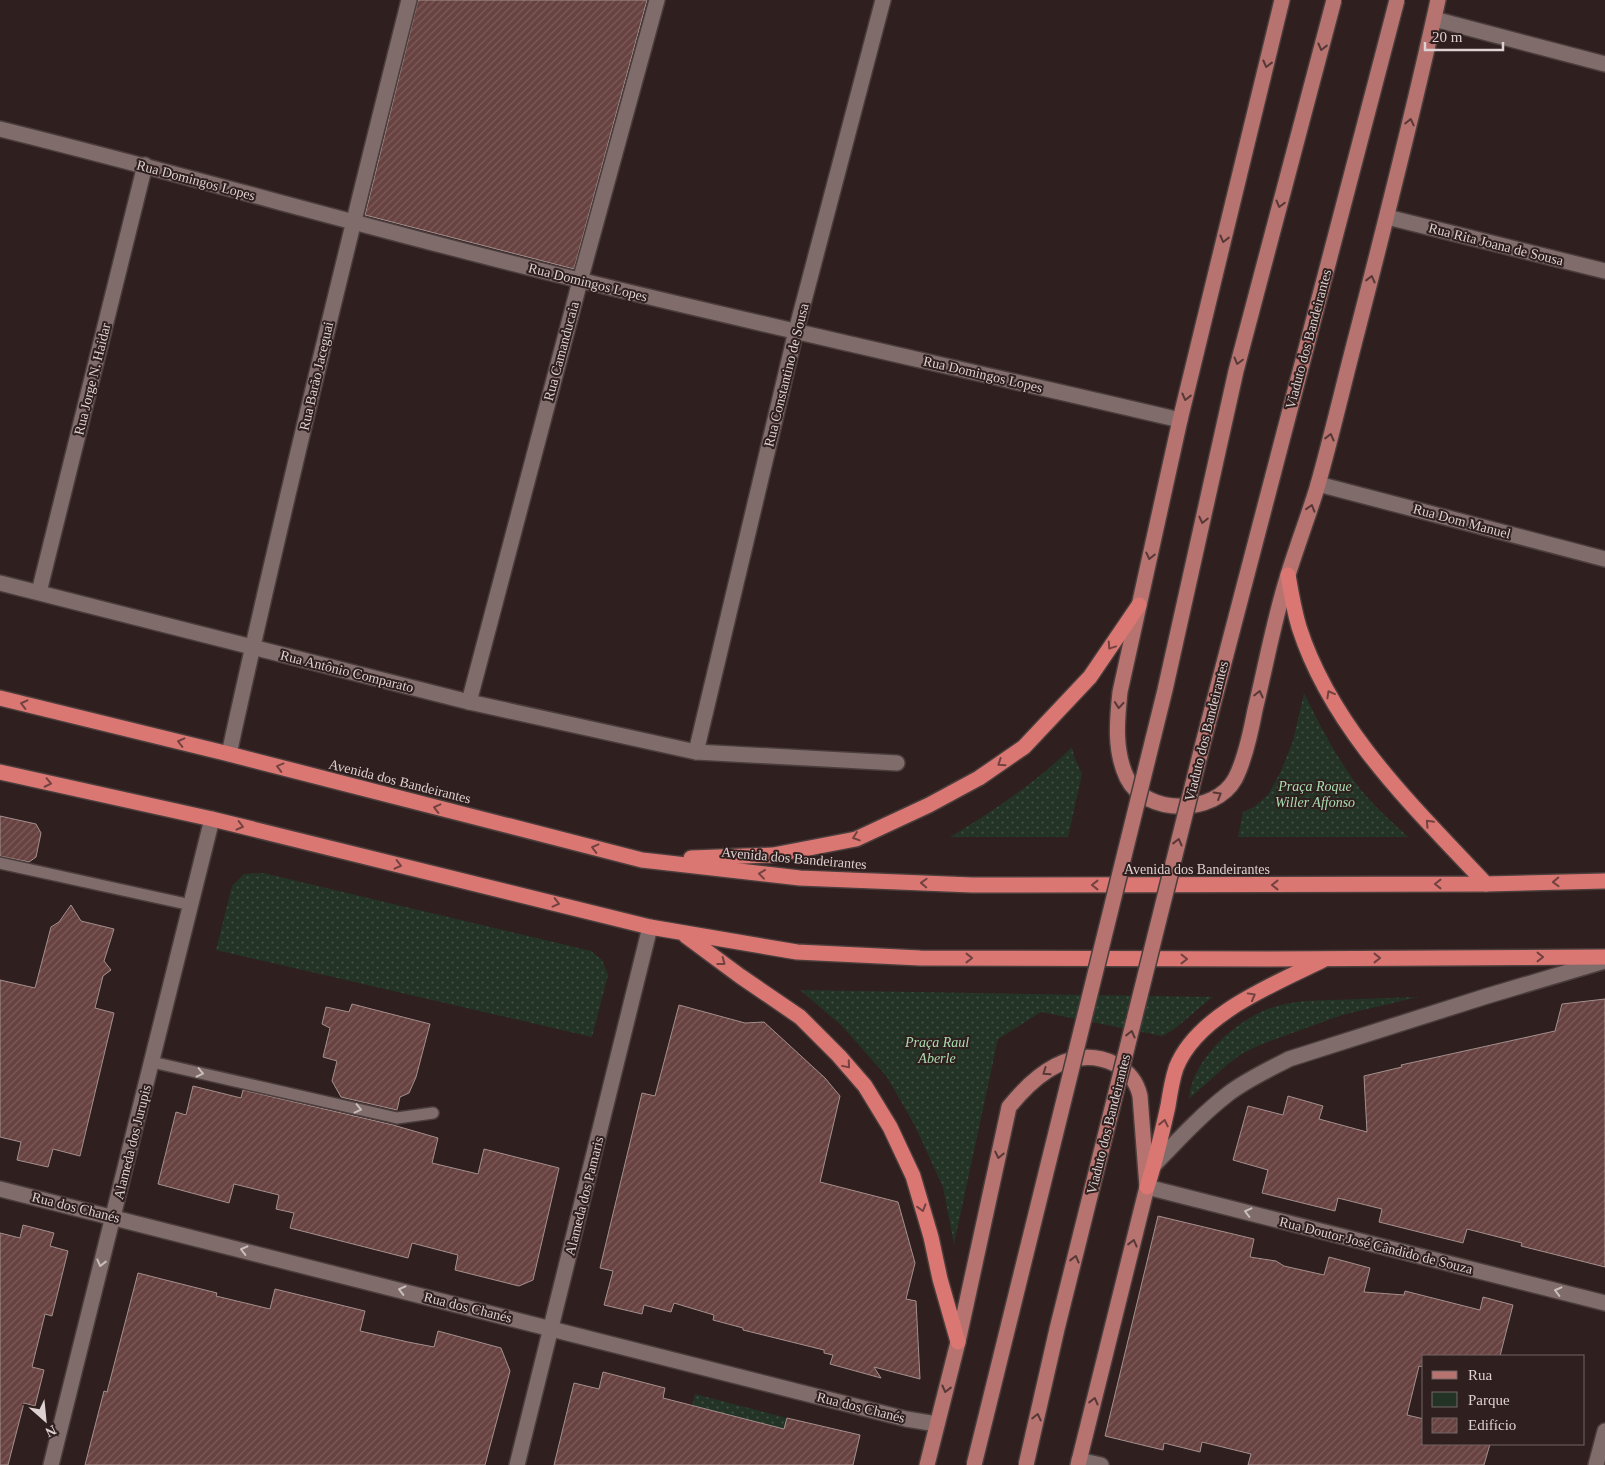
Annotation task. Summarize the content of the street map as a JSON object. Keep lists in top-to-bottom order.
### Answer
{
  "streets": {
    "highway": ["Avenida dos Bandeirantes"],
    "main road": ["Viaduto dos Bandeirantes"],
    "street": [
      "Rua Domingos Lopes",
      "Rua Rita Joana de Sousa",
      "Rua Camanducaia",
      "Rua Constantino de Sousa",
      "Rua Barão Jaceguai",
      "Rua Jorge N. Haidar",
      "Rua Dom Manuel",
      "Rua Antônio Comparato",
      "Alameda dos Jurupis",
      "Alameda dos Pamaris",
      "Rua dos Chanés",
      "Rua Doutor José Cândido de Souza"
    ]
  },
  "crossings": [
    ["Rua Domingos Lopes", "Rua Camanducaia"],
    ["Rua Domingos Lopes", "Rua Constantino de Sousa"],
    ["Rua Domingos Lopes", "Rua Barão Jaceguai"],
    ["Rua Domingos Lopes", "Rua Jorge N. Haidar"],
    ["Rua Camanducaia", "Rua Antônio Comparato"],
    ["Rua Constantino de Sousa", "Rua Antônio Comparato"],
    ["Rua Barão Jaceguai", "Rua Antônio Comparato"],
    ["Rua Barão Jaceguai", "Avenida dos Bandeirantes"],
    ["Rua Jorge N. Haidar", "Rua Antônio Comparato"],
    ["Alameda dos Jurupis", "Rua dos Chanés"],
    ["Alameda dos Pamaris", "Rua dos Chanés"]
  ],
  "one_way": ["Alameda dos Jurupis", "Rua dos Chanés", "Rua Doutor José Cândido de Souza"],
  "parks": ["Praça Roque Willer Affonso", "Praça Raul Aberle"],
  "legend": ["Rua", "Parque", "Edifício"],
  "scale_bar": "20 m",
  "north": "bottom right"
}
